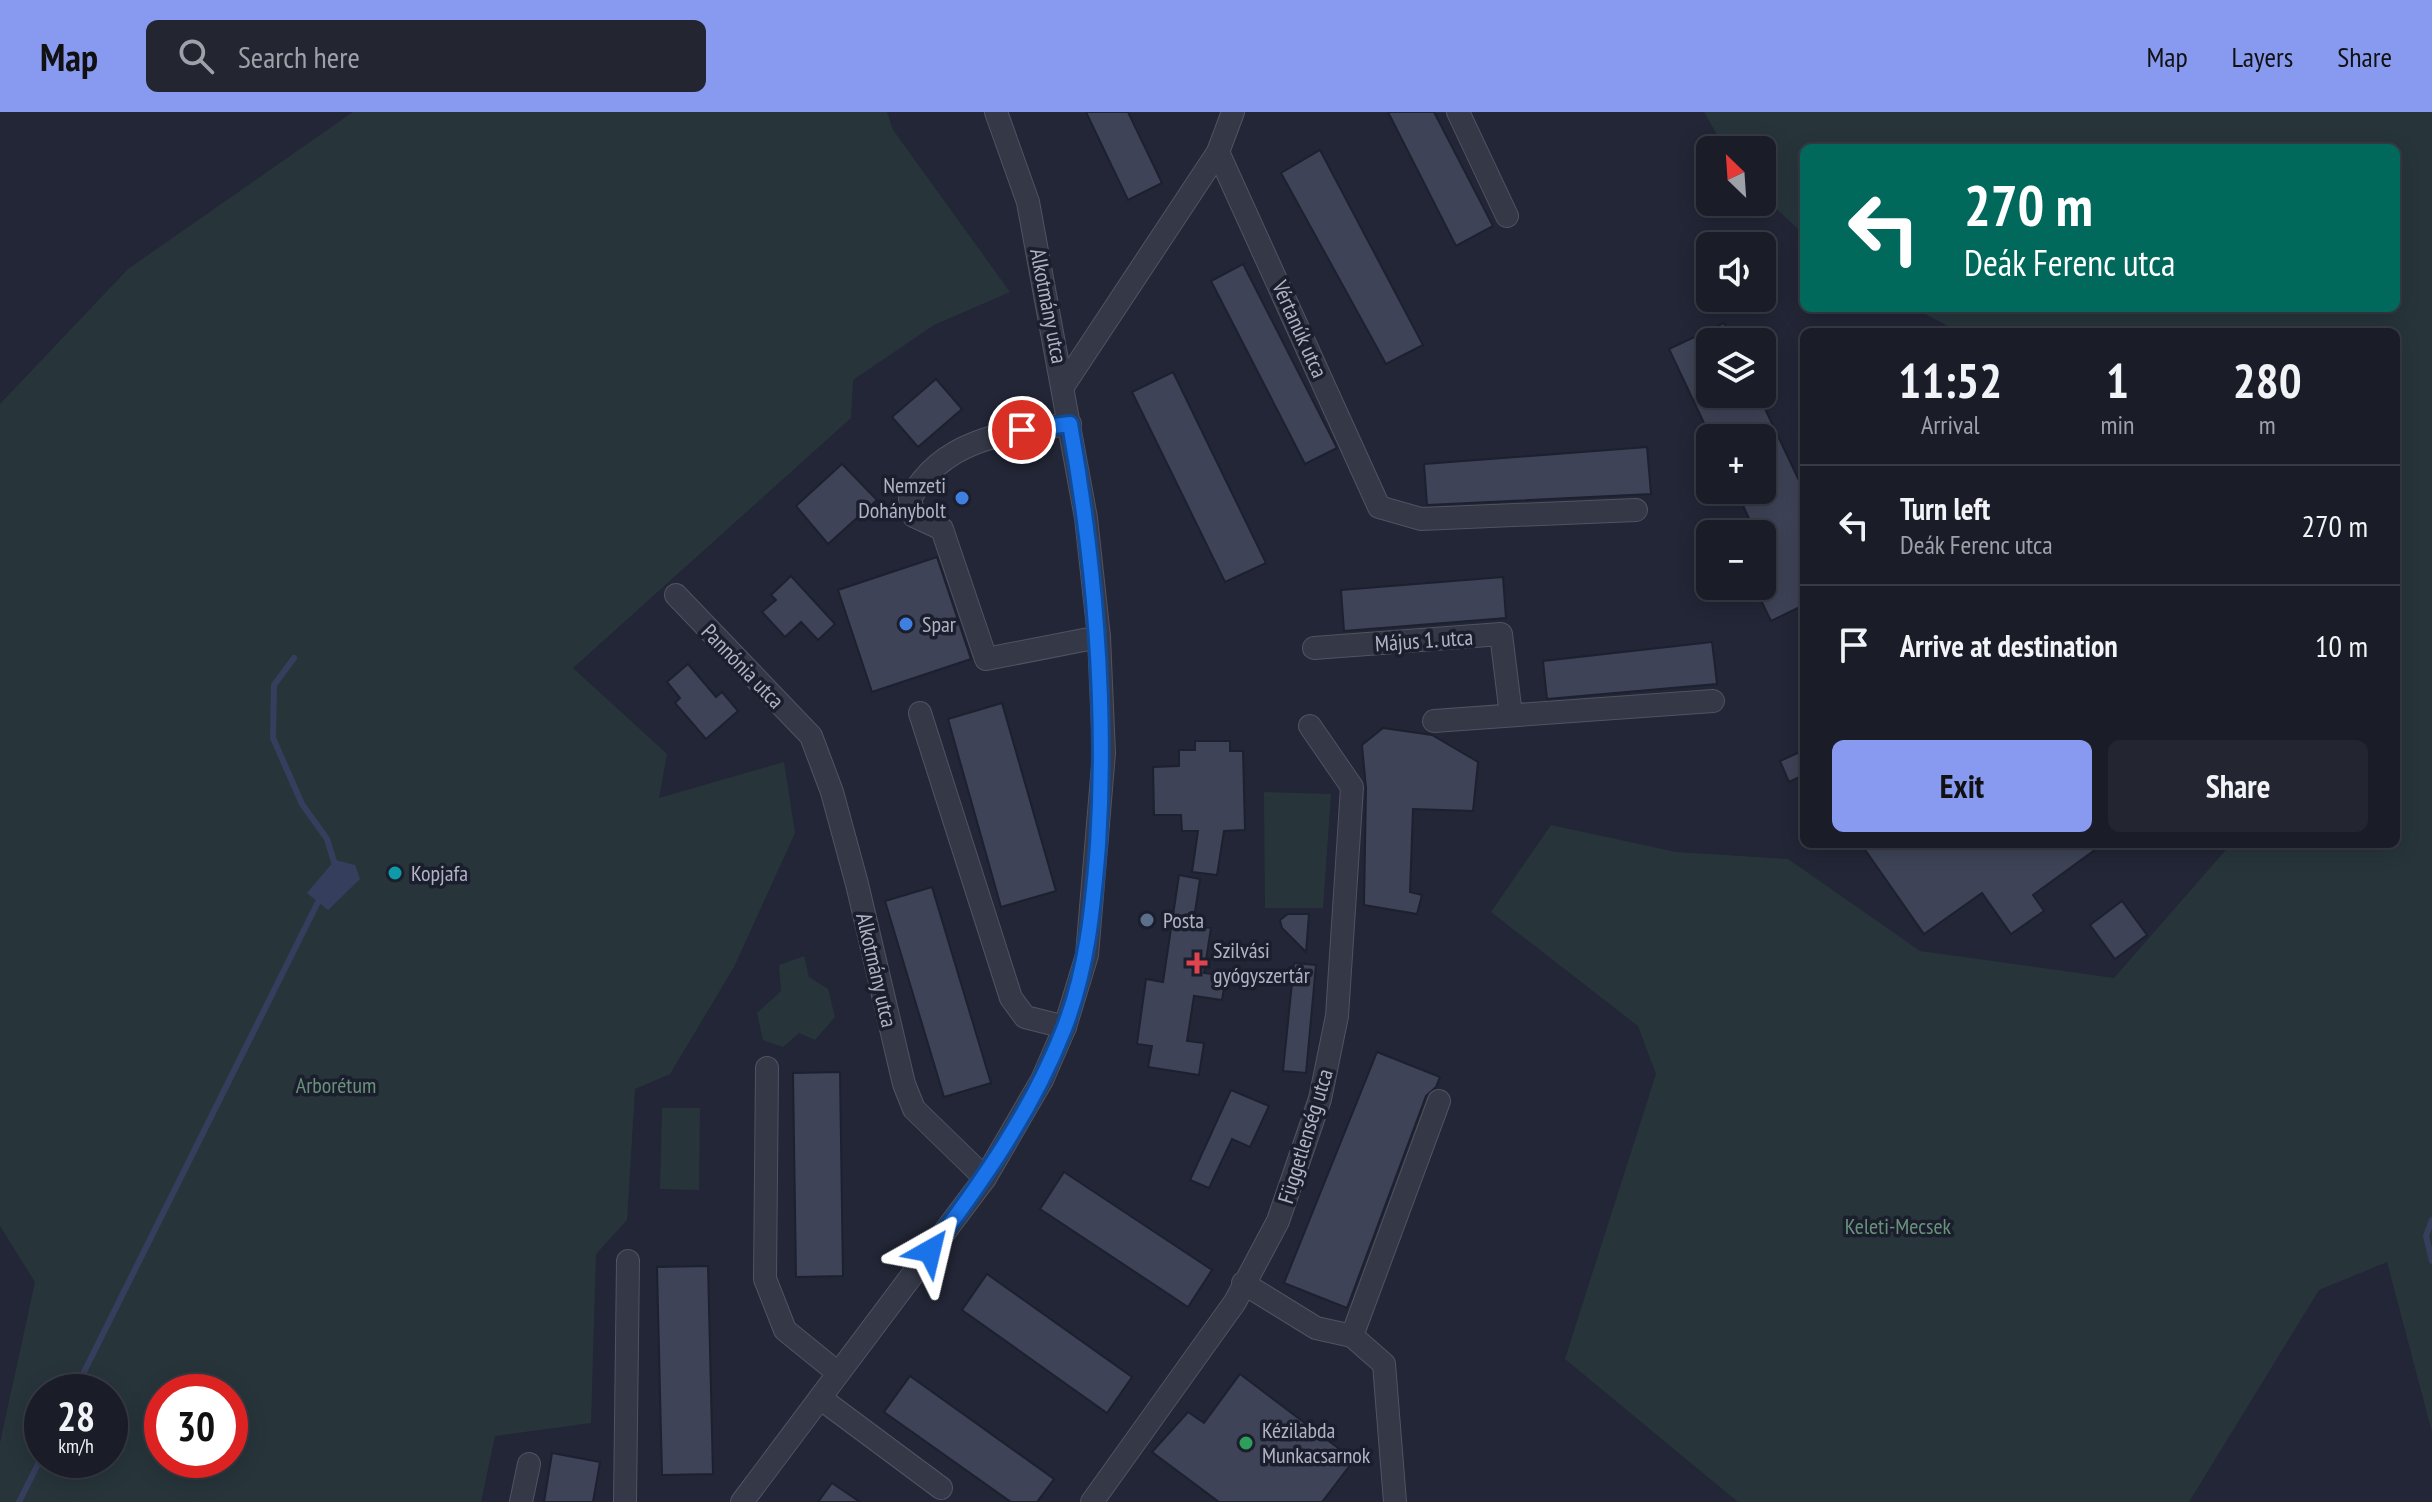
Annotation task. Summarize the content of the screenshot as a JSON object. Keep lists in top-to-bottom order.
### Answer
{
  "streets": {
    "street": [
      "Alkotmány utca",
      "Vértanúk utca",
      "Május 1. utca",
      "Pannónia utca",
      "Függetlenség utca"
    ]
  },
  "crossings": [
    ["Alkotmány utca", "Pannónia utca"]
  ],
  "parks": ["Arborétum", "Keleti-Mecsek"],
  "places": {
    "other": [
      "Nemzeti Dohánybolt",
      "Spar",
      "Kopjafa",
      "Posta",
      "Kézilabda Munkacsarnok"
    ],
    "health": ["Szilvási gyógyszertár"]
  },
  "north": "top left",
  "page": {
    "header": "Map",
    "search": "Search here",
    "nav": ["Map", "Layers", "Share"],
    "map_buttons": ["+", "−"],
    "turn": ["270 m", "Deák Ferenc utca"],
    "eta": [
      "11:52",
      "Arrival",
      "1",
      "min",
      "280",
      "m"
    ],
    "list": [
      {
        "name": "Turn left",
        "note": "Deák Ferenc utca",
        "value": "270 m"
      },
      {
        "name": "Arrive at destination",
        "value": "10 m"
      }
    ],
    "buttons": ["Exit", "Share"],
    "speed": "28 km/h",
    "limit": "30"
  }
}
